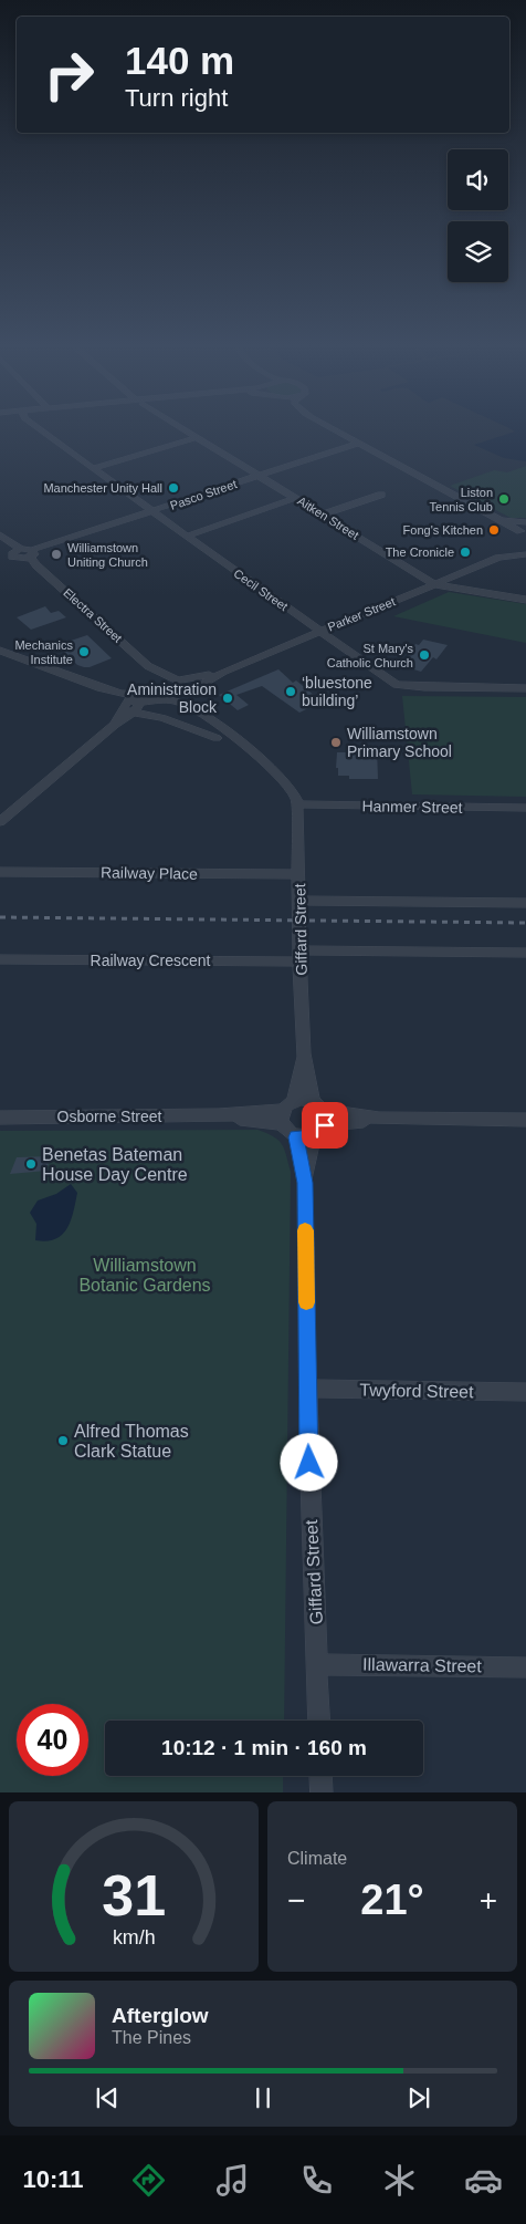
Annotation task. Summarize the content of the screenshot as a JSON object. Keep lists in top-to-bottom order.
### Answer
{
  "streets": {
    "street": [
      "Pasco Street",
      "Aitken Street",
      "Cecil Street",
      "Parker Street",
      "Electra Street",
      "Hanmer Street",
      "Railway Place",
      "Giffard Street",
      "Railway Crescent",
      "Osborne Street",
      "Twyford Street",
      "Illawarra Street"
    ]
  },
  "crossings": [
    ["Pasco Street", "Aitken Street"],
    ["Pasco Street", "Cecil Street"],
    ["Pasco Street", "Electra Street"],
    ["Aitken Street", "Parker Street"],
    ["Cecil Street", "Parker Street"],
    ["Parker Street", "Electra Street"],
    ["Hanmer Street", "Giffard Street"],
    ["Railway Place", "Giffard Street"],
    ["Giffard Street", "Railway Crescent"],
    ["Giffard Street", "Osborne Street"],
    ["Giffard Street", "Twyford Street"],
    ["Giffard Street", "Illawarra Street"]
  ],
  "parks": ["Williamstown Botanic Gardens"],
  "places": [
    "Manchester Unity Hall",
    "Liston Tennis Club",
    "Fong's Kitchen",
    "The Cronicle",
    "Williamstown Uniting Church",
    "Mechanics Institute",
    "St Mary's Catholic Church",
    "‘bluestone building’",
    "Aministration Block",
    "Williamstown Primary School",
    "Benetas Bateman House Day Centre",
    "Alfred Thomas Clark Statue"
  ],
  "page": {
    "turn": ["140 m", "Turn right"],
    "limit": "40",
    "trip": "10:12 · 1 min · 160 m",
    "tile": "Climate",
    "heat": ["−", "21°", "+"],
    "song": ["Afterglow", "The Pines"],
    "tabs": "10:11",
    "gauge": ["31", "km/h"]
  }
}
